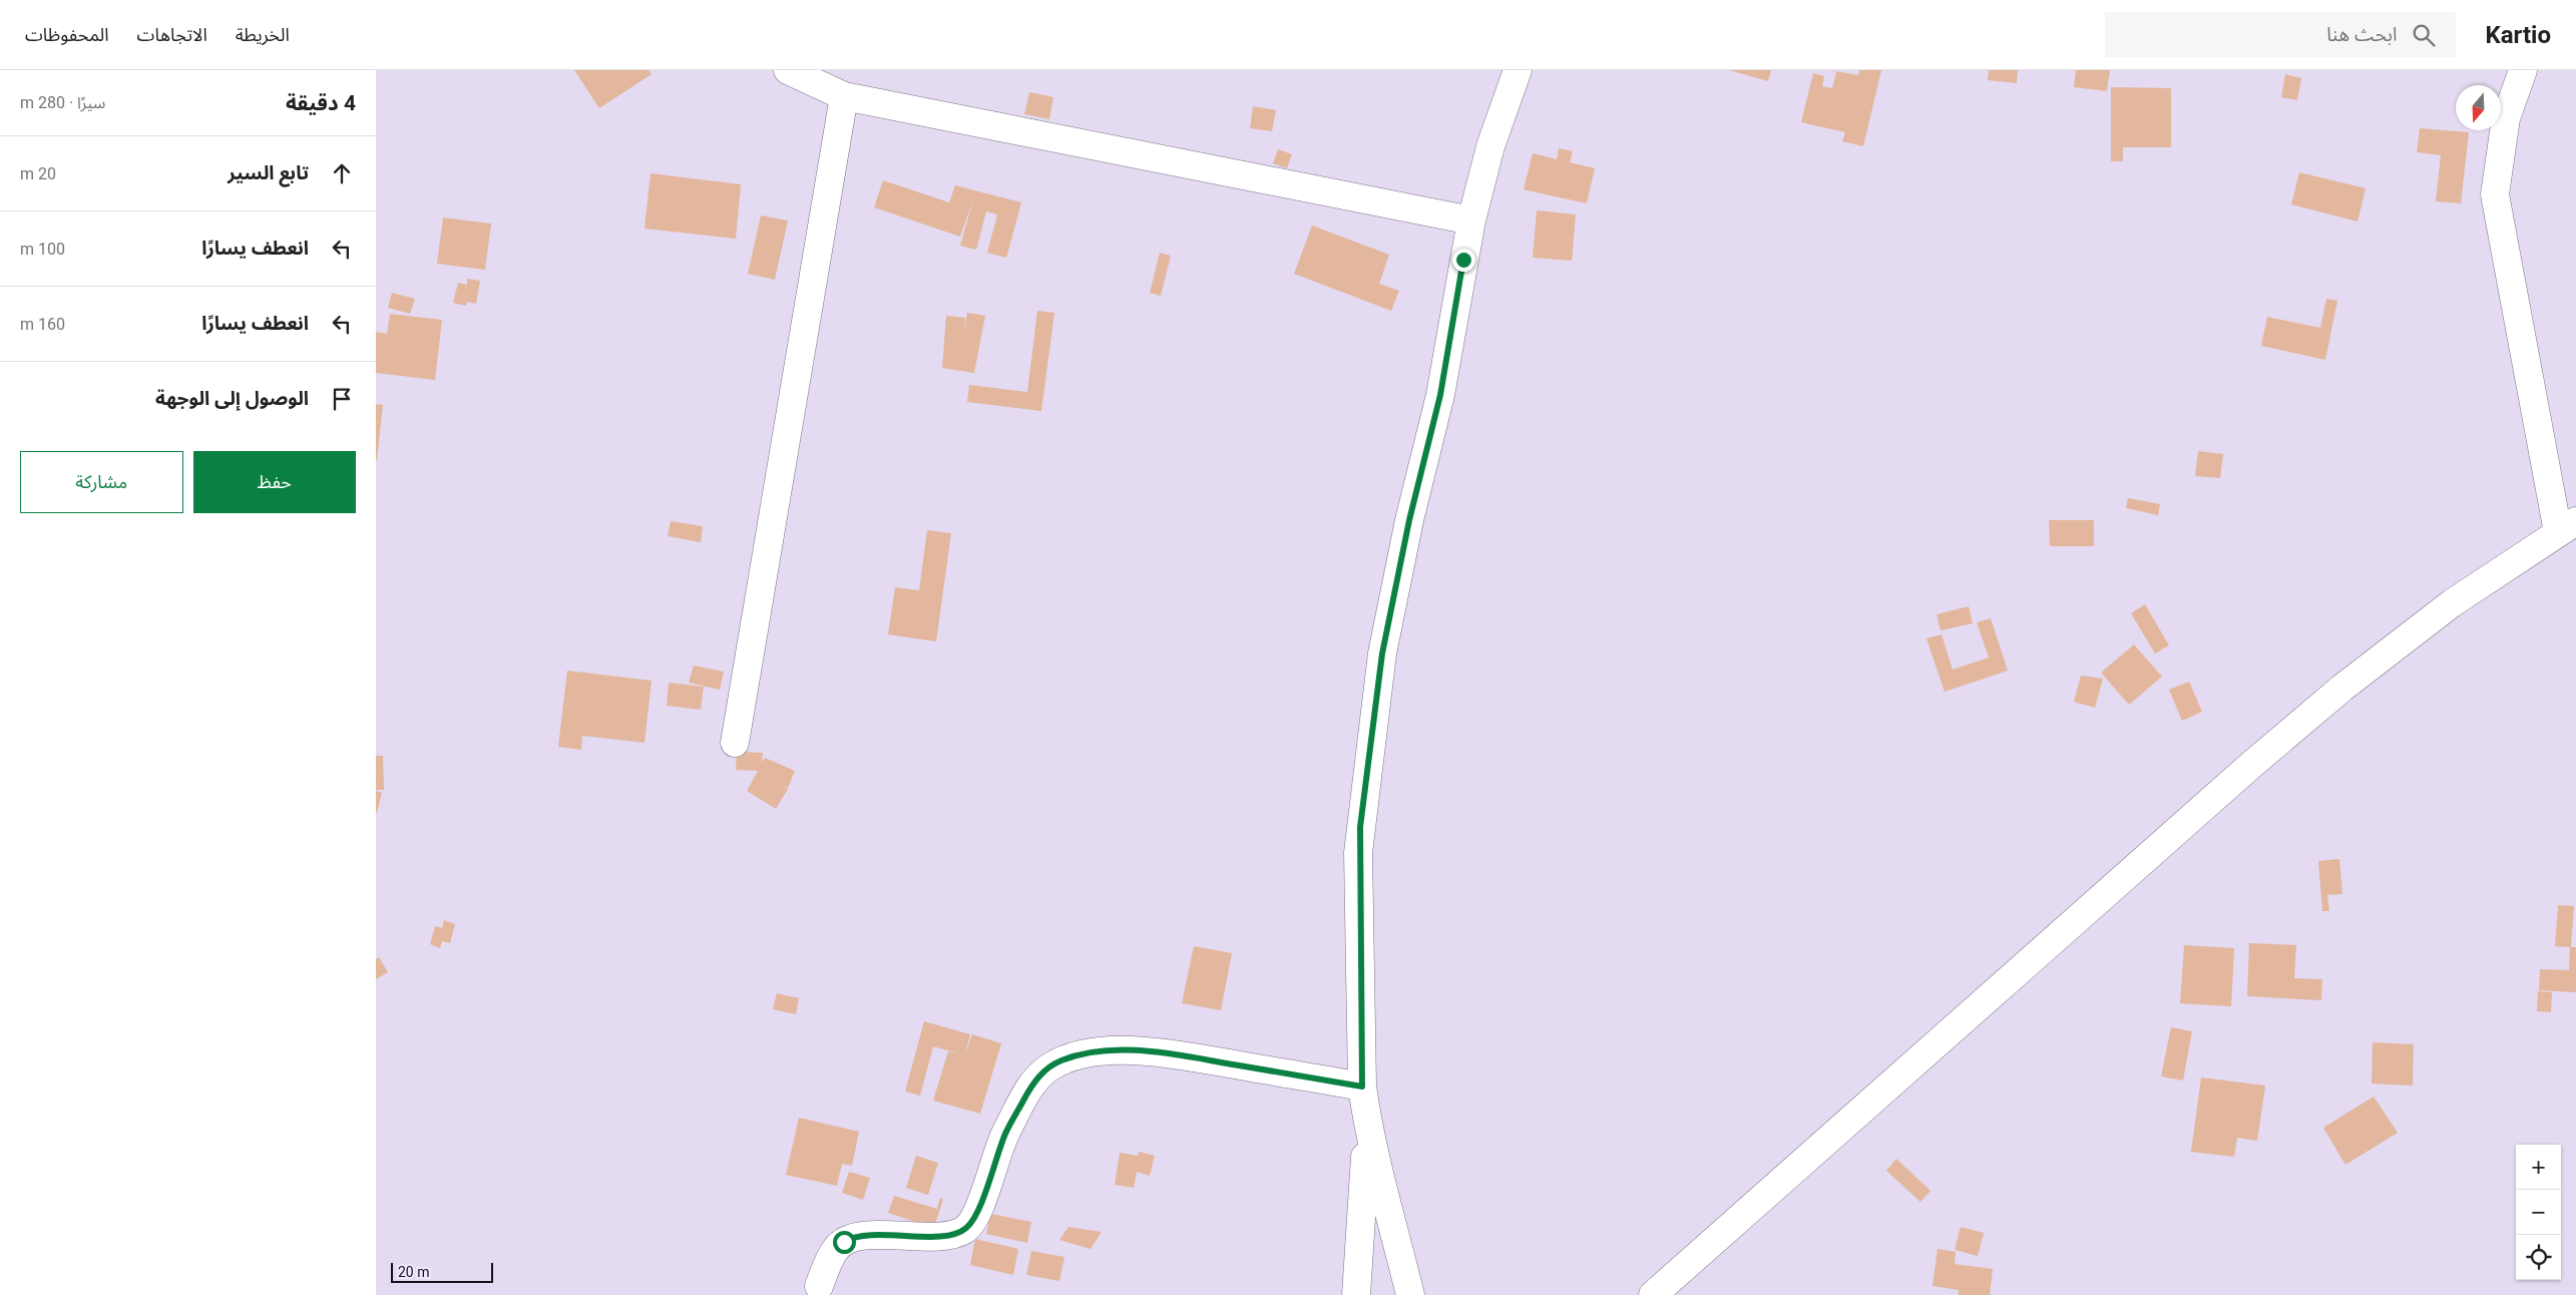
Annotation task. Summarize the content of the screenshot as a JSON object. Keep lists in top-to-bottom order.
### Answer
{
  "scale_bar": "20 m",
  "north": "bottom",
  "page": {
    "header": "Kartio",
    "search": "ابحث هنا",
    "nav": ["الخريطة", "الاتجاهات", "المحفوظات"],
    "heading": ["4 دقيقة", "سيرًا · 280 m"],
    "list": [
      ["تابع السير", "20 m"],
      ["انعطف يسارًا", "100 m"],
      ["انعطف يسارًا", "160 m"],
      "الوصول إلى الوجهة"
    ],
    "buttons": ["حفظ", "مشاركة"],
    "map_buttons": ["+", "−"],
    "scale": "20 m"
  }
}
